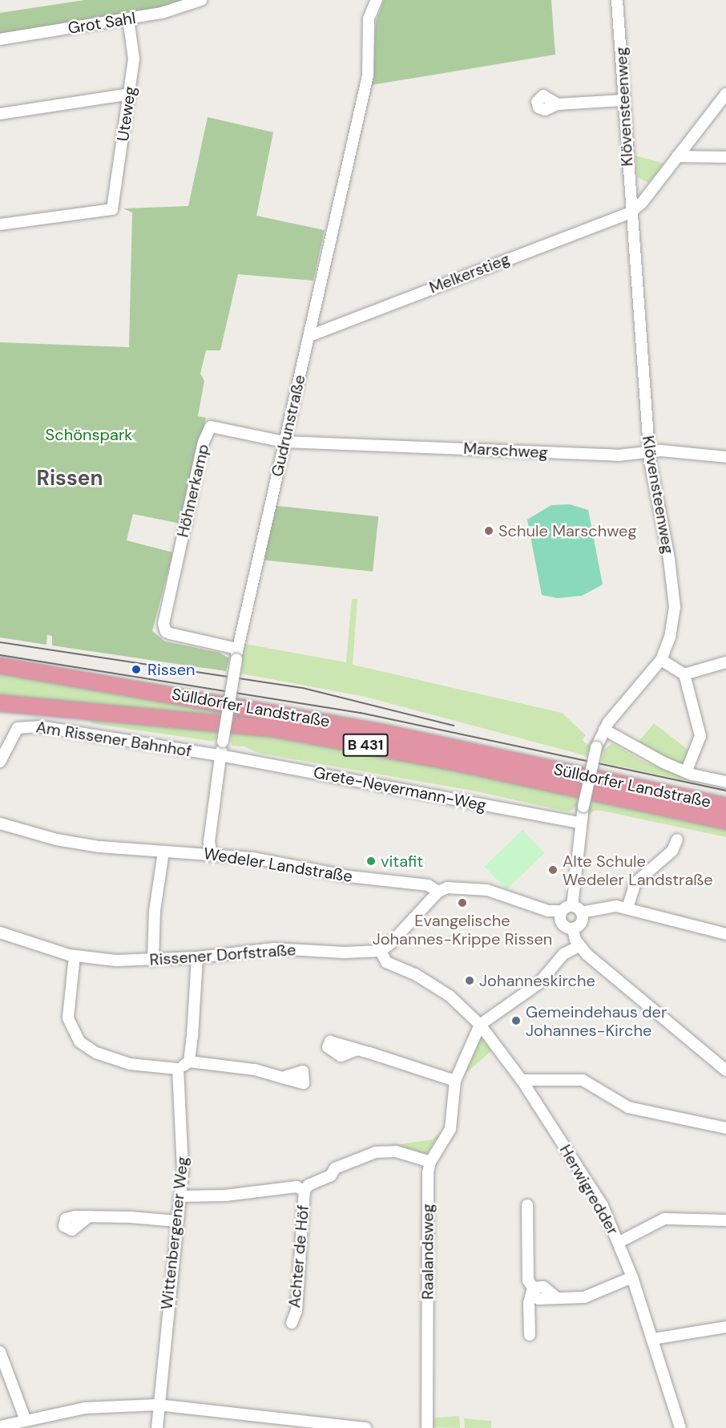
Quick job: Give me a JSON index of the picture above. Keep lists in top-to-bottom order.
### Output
{
  "streets": {
    "highway": ["Sülldorfer Landstraße", "B 431"],
    "street": [
      "Grot Sahl",
      "Klövensteenweg",
      "Uteweg",
      "Melkerstieg",
      "Gudrunstraße",
      "Marschweg",
      "Höhnerkamp",
      "Am Rissener Bahnhof",
      "Grete-Nevermann-Weg",
      "Wedeler Landstraße",
      "Rissener Dorfstraße",
      "Herwigredder",
      "Wittenbergener Weg",
      "Raalandsweg",
      "Achter de Höf"
    ]
  },
  "crossings": [
    ["Grot Sahl", "Uteweg"],
    ["Klövensteenweg", "Melkerstieg"],
    ["Klövensteenweg", "Marschweg"],
    ["Klövensteenweg", "Grete-Nevermann-Weg"],
    ["Klövensteenweg", "Wedeler Landstraße"],
    ["Melkerstieg", "Gudrunstraße"],
    ["Gudrunstraße", "Marschweg"],
    ["Gudrunstraße", "Höhnerkamp"],
    ["Gudrunstraße", "Am Rissener Bahnhof"],
    ["Gudrunstraße", "Grete-Nevermann-Weg"],
    ["Gudrunstraße", "Wedeler Landstraße"],
    ["Marschweg", "Höhnerkamp"],
    ["Am Rissener Bahnhof", "Grete-Nevermann-Weg"],
    ["Wittenbergener Weg", "Achter de Höf"],
    ["Raalandsweg", "Achter de Höf"]
  ],
  "districts": ["Rissen"],
  "parks": ["Schönspark"],
  "places": [
    "Schule Marschweg",
    "Rissen",
    "vitafit",
    "Alte Schule Wedeler Landstraße",
    "Evangelische Johannes-Krippe Rissen",
    "Johanneskirche",
    "Gemeindehaus der Johannes-Kirche"
  ]
}
